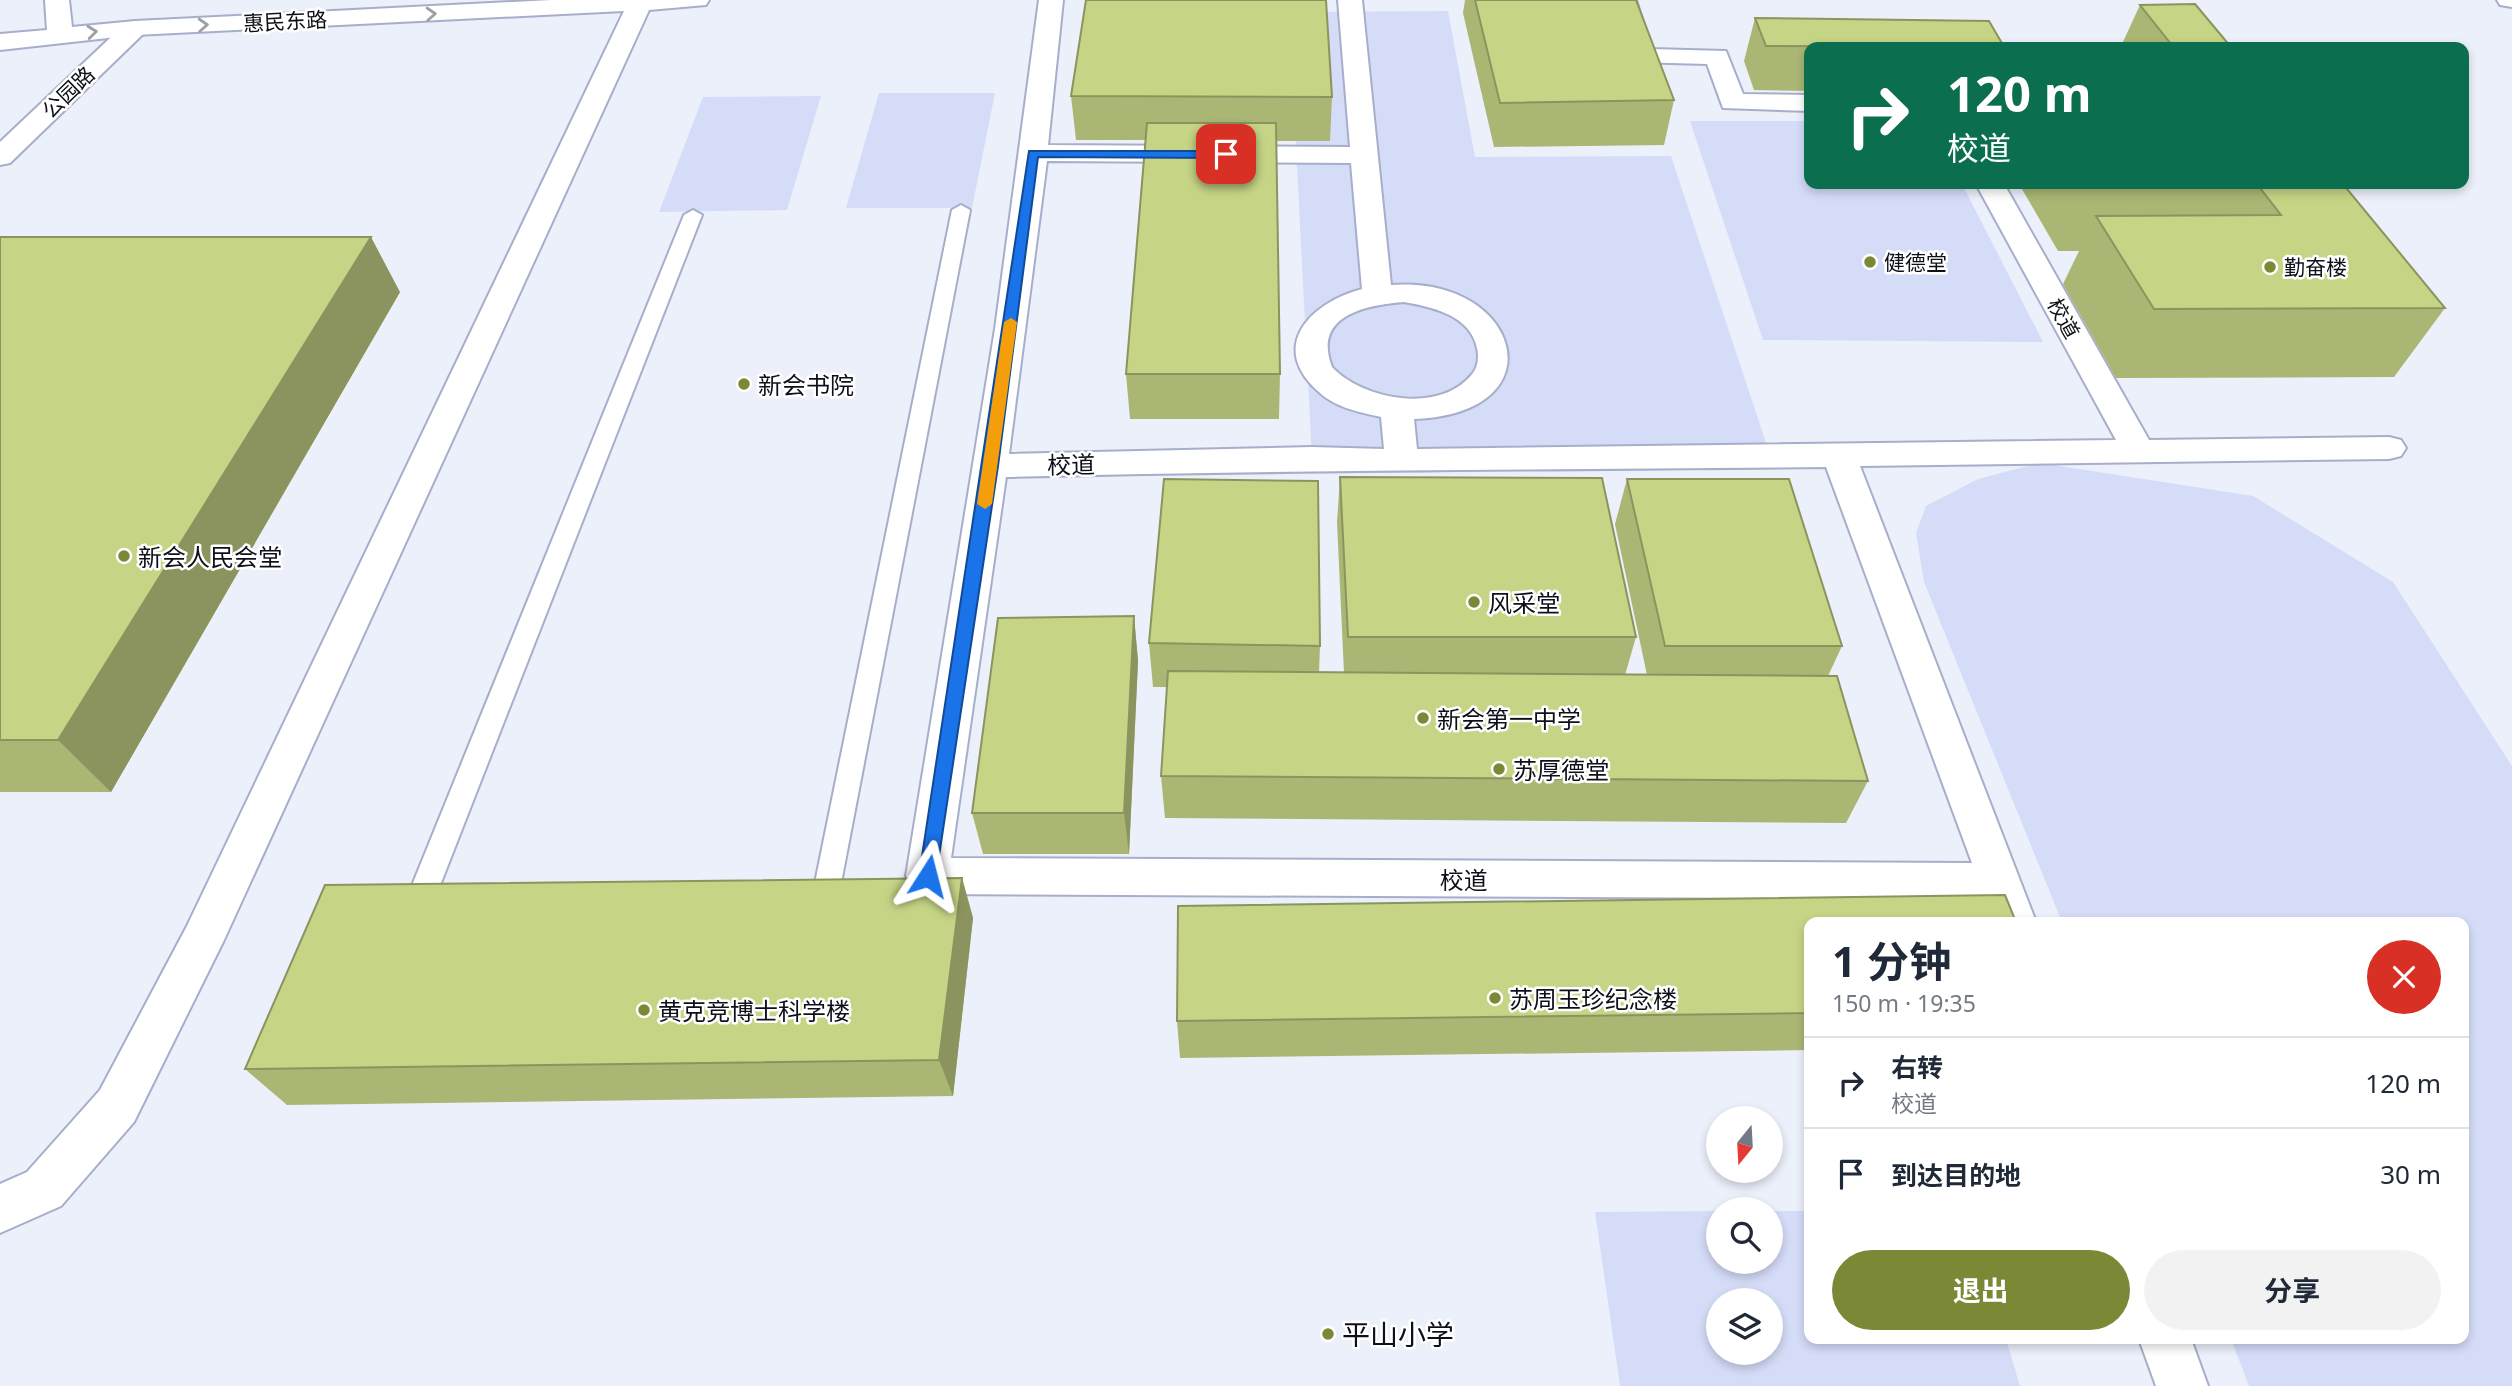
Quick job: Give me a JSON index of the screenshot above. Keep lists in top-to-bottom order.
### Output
{
  "streets": {
    "street": ["惠民东路", "公园路", "校道"]
  },
  "crossings": [
    ["惠民东路", "公园路"]
  ],
  "one_way": ["惠民东路"],
  "places": [
    "健德堂",
    "勤奋楼",
    "新会书院",
    "新会人民会堂",
    "风采堂",
    "新会第一中学",
    "苏厚德堂",
    "苏周玉珍纪念楼",
    "黄克竞博士科学楼",
    "平山小学"
  ],
  "north": "bottom",
  "page": {
    "turn": ["120 m", "校道"],
    "heading": ["1 分钟", "150 m · 19:35"],
    "list": [
      {
        "name": "右转",
        "note": "校道",
        "value": "120 m"
      },
      {
        "name": "到达目的地",
        "value": "30 m"
      }
    ],
    "buttons": ["退出", "分享"]
  }
}
